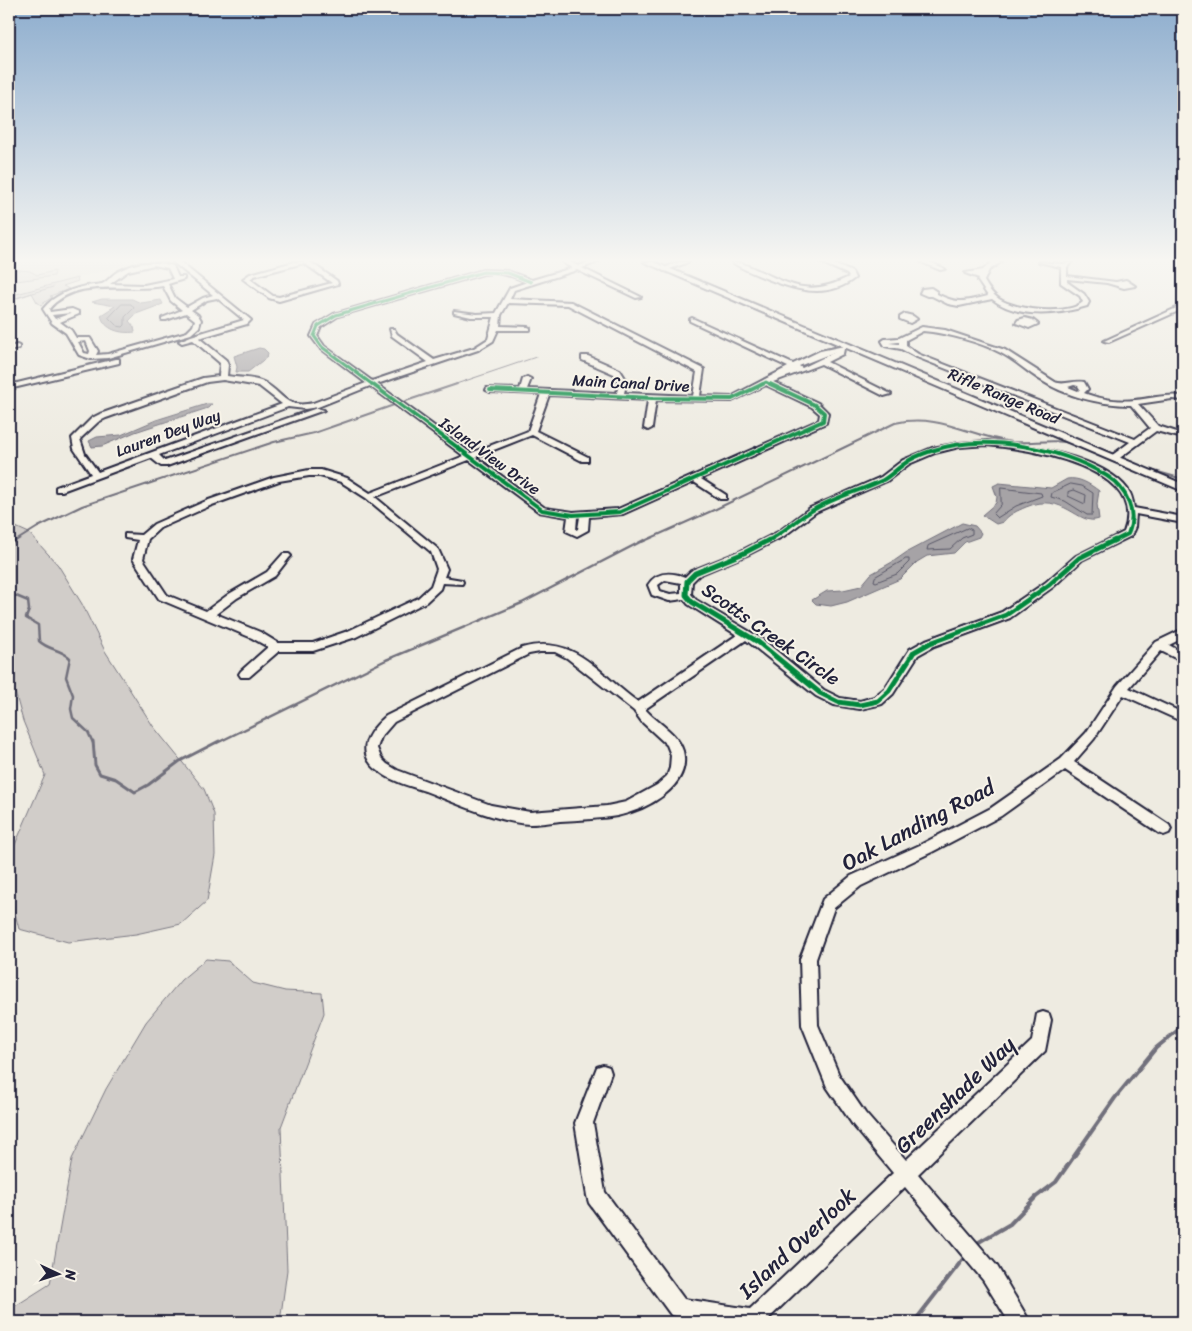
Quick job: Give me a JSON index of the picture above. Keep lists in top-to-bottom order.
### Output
{
  "streets": {
    "main road": ["Rifle Range Road"],
    "street": [
      "Main Canal Drive",
      "Lauren Dey Way",
      "Island View Drive",
      "Scotts Creek Circle",
      "Oak Landing Road",
      "Greenshade Way",
      "Island Overlook"
    ]
  },
  "crossings": [
    ["Main Canal Drive", "Rifle Range Road"],
    ["Main Canal Drive", "Island View Drive"],
    ["Oak Landing Road", "Greenshade Way"],
    ["Oak Landing Road", "Island Overlook"],
    ["Greenshade Way", "Island Overlook"]
  ],
  "north": "right"
}
